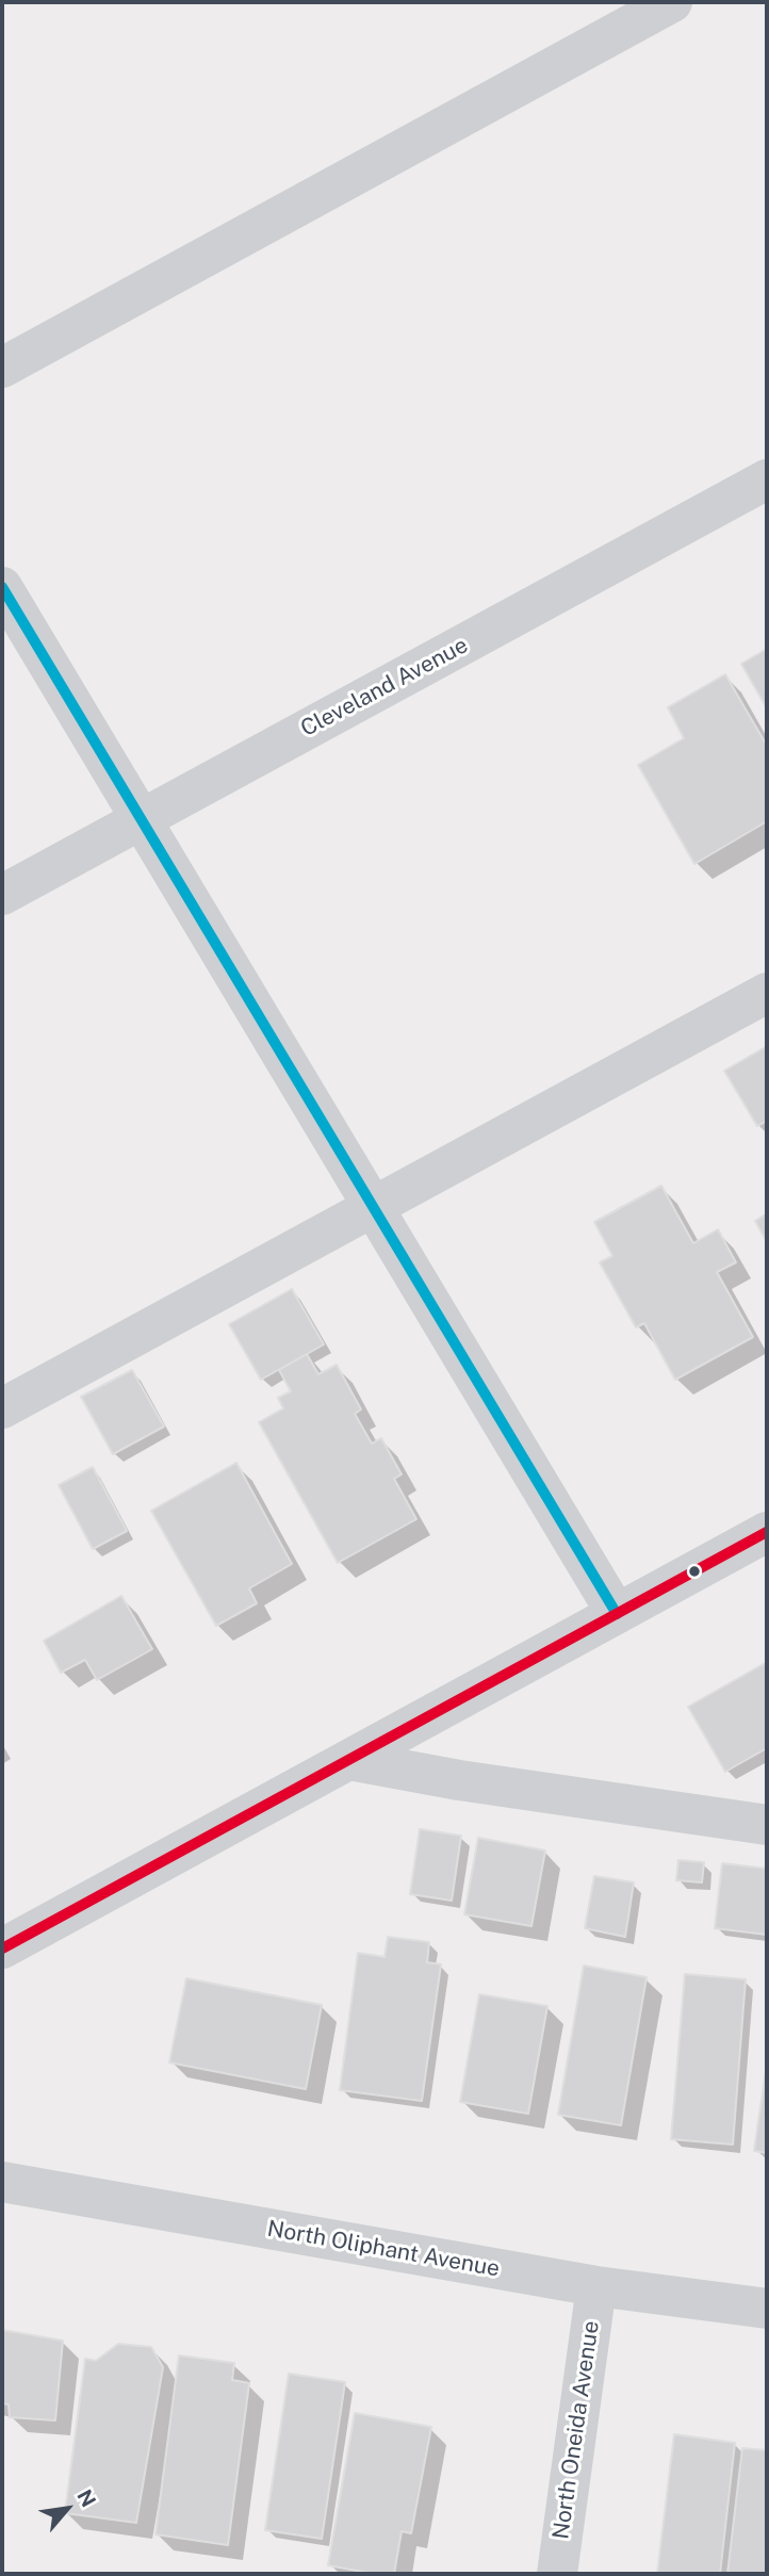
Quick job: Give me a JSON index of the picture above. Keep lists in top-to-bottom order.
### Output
{
  "streets": {
    "street": ["Cleveland Avenue", "North Oliphant Avenue", "North Oneida Avenue"]
  },
  "crossings": [
    ["North Oliphant Avenue", "North Oneida Avenue"]
  ],
  "north": "top right"
}
